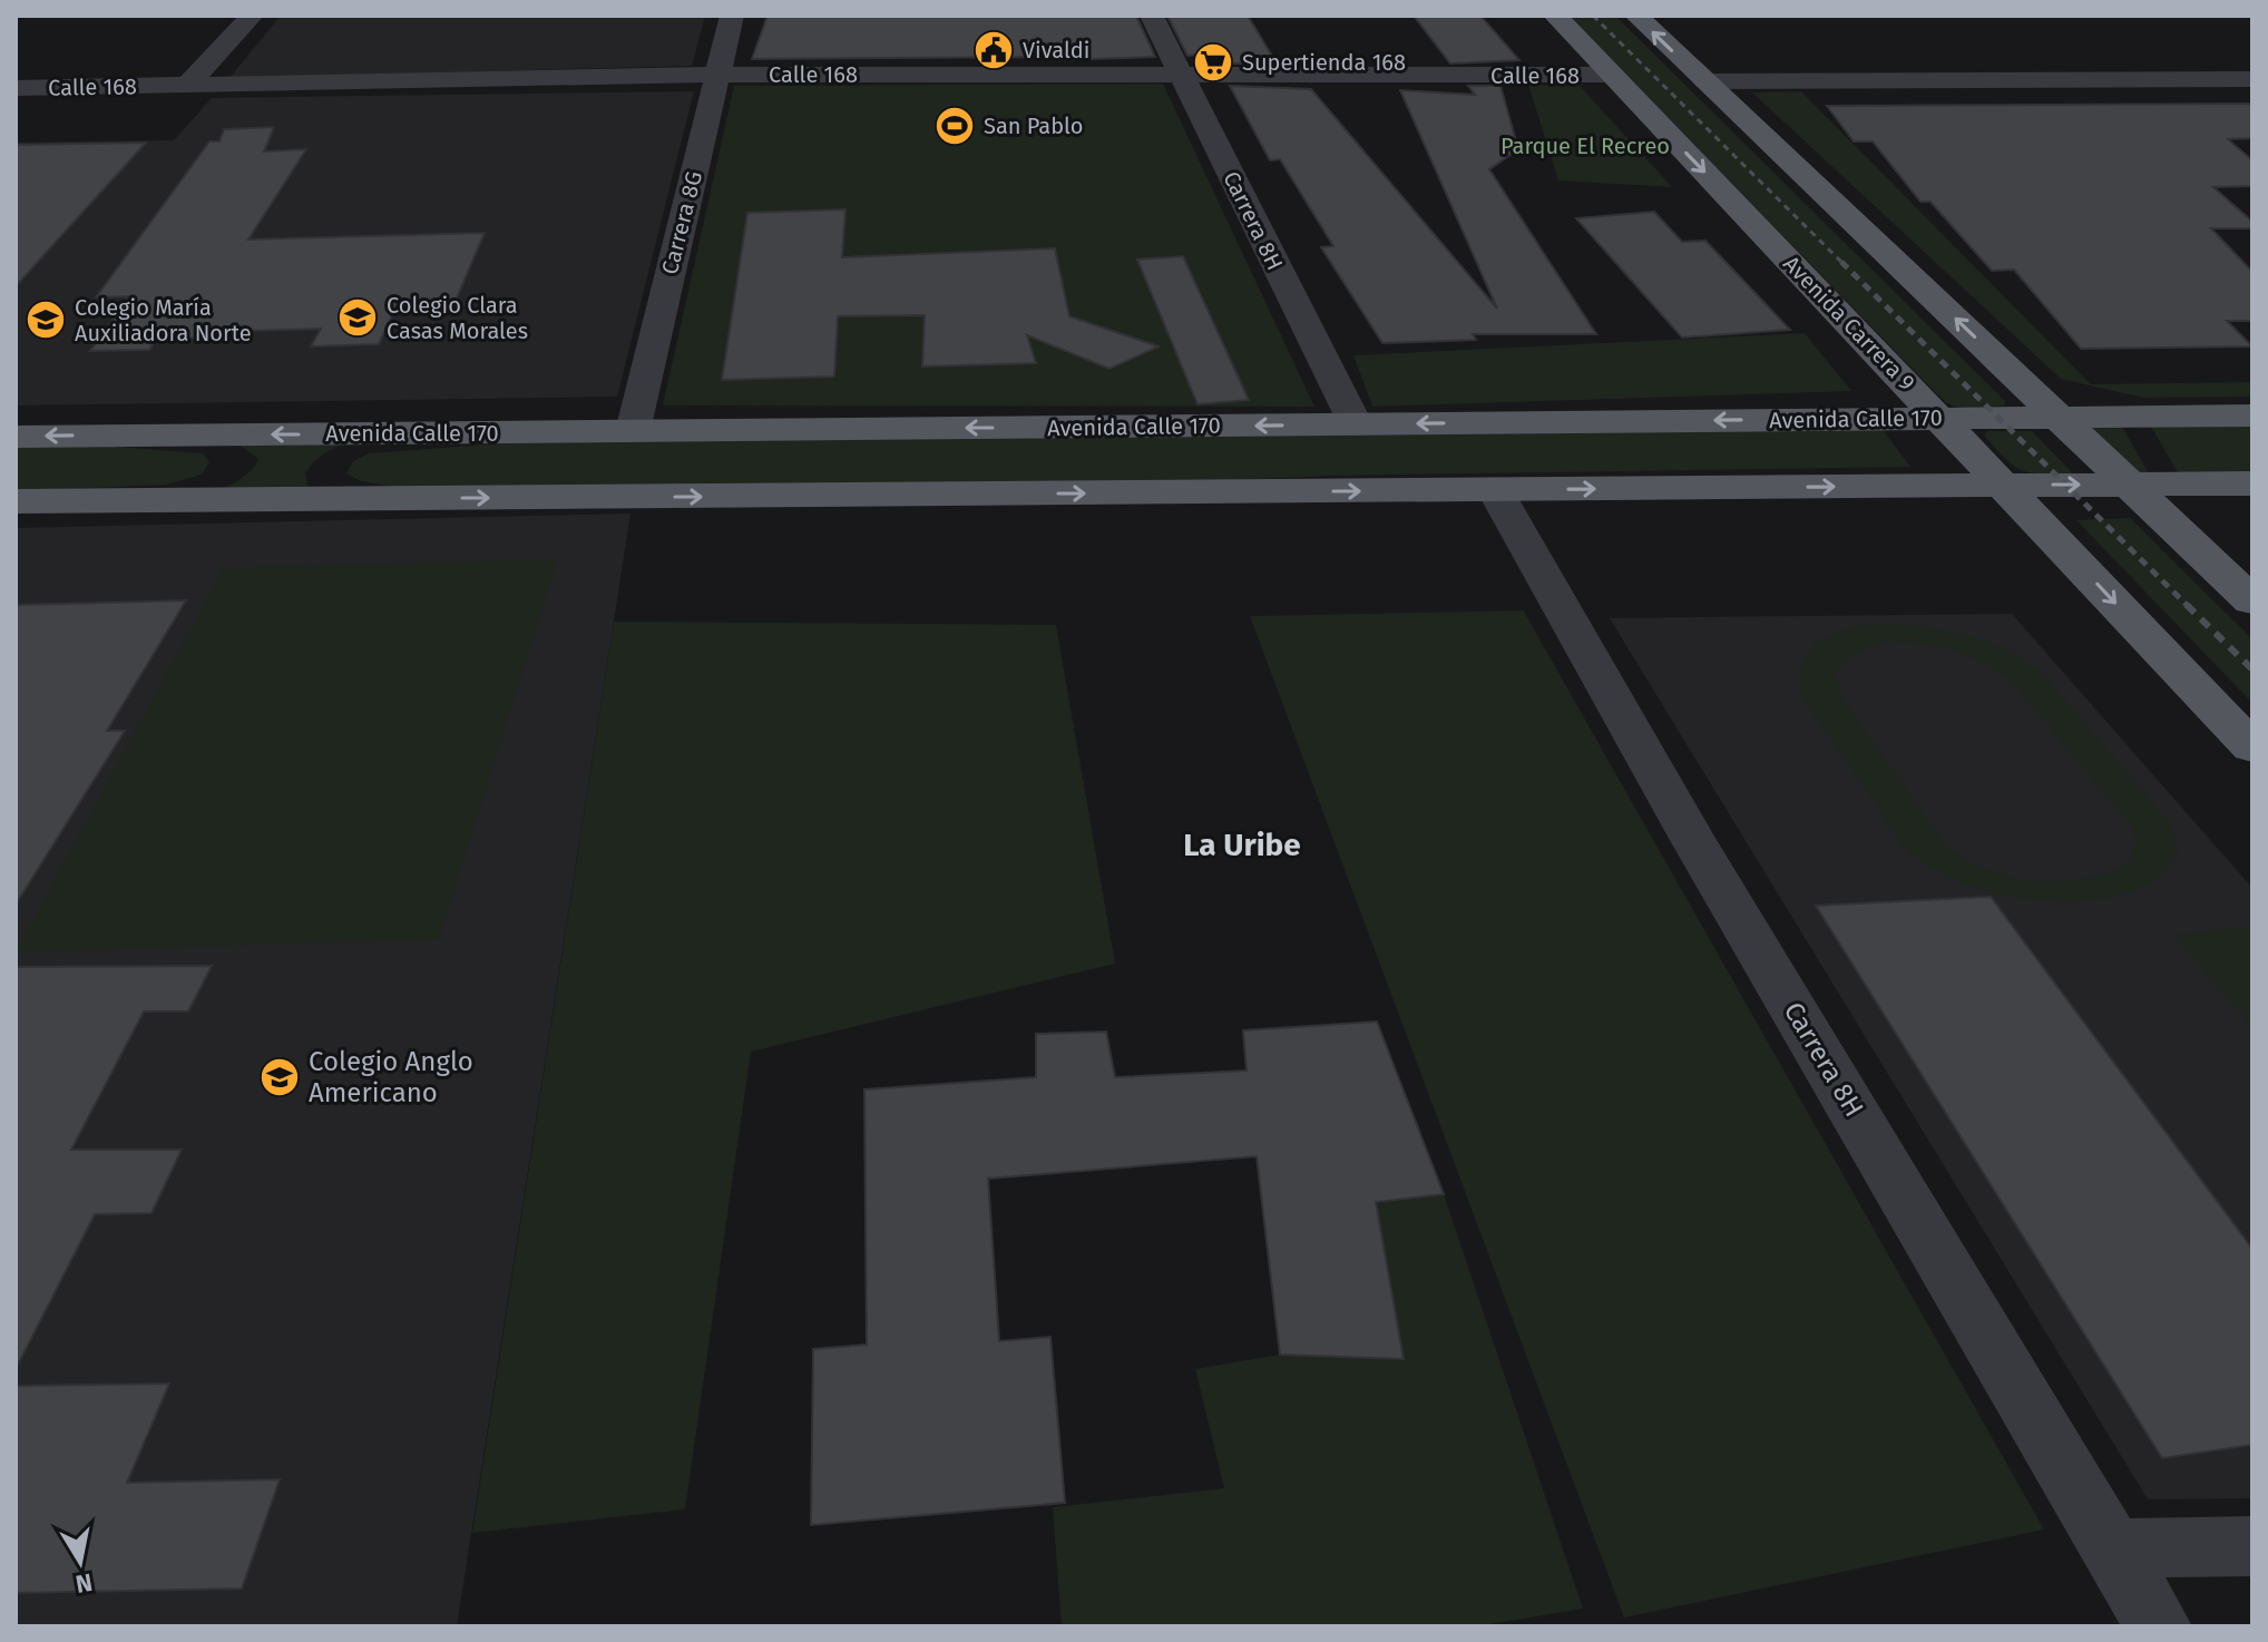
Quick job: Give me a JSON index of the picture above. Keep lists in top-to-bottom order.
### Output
{
  "streets": {
    "main road": ["Avenida Carrera 9", "Avenida Calle 170"],
    "street": ["Calle 168", "Carrera 8H", "Carrera 8G"]
  },
  "crossings": [
    ["Calle 168", "Carrera 8H"],
    ["Calle 168", "Carrera 8G"],
    ["Calle 168", "Avenida Carrera 9"],
    ["Carrera 8H", "Avenida Calle 170"],
    ["Carrera 8G", "Avenida Calle 170"],
    ["Avenida Carrera 9", "Avenida Calle 170"]
  ],
  "districts": ["La Uribe"],
  "parks": ["Parque El Recreo"],
  "places": {
    "public building": ["Vivaldi"],
    "supermarket": ["Supertienda 168"],
    "sports": ["San Pablo"],
    "school or university": ["Colegio Clara Casas Morales", "Colegio María Auxiliadora Norte", "Colegio Anglo Americano"]
  },
  "north": "bottom"
}
